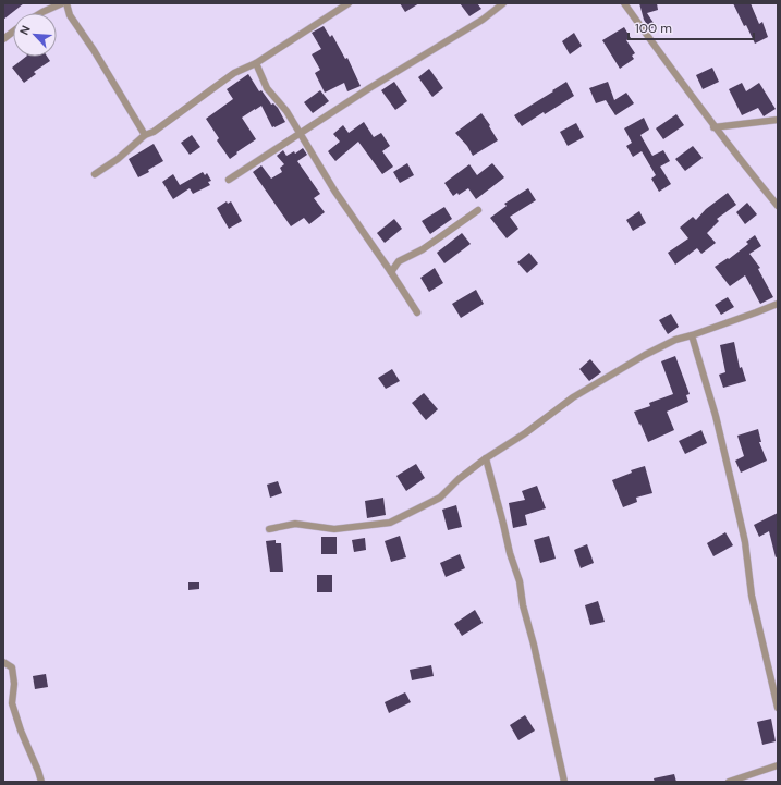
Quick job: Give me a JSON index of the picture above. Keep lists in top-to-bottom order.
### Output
{
  "scale_bar": "100 m",
  "north": "top left"
}
